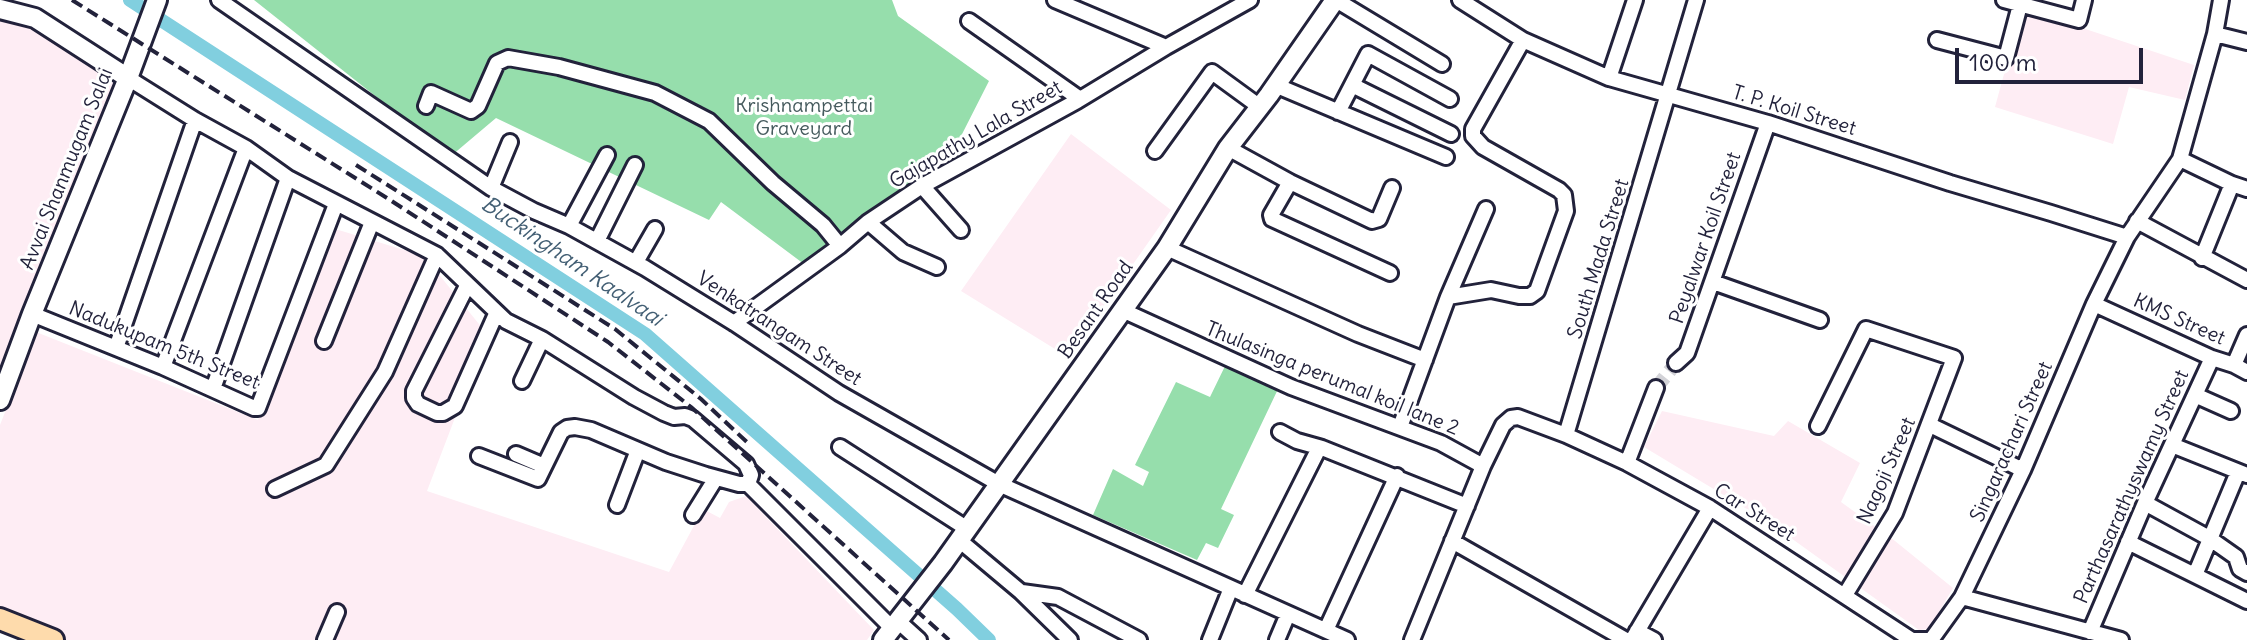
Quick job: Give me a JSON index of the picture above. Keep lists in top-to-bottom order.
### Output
{
  "streets": {
    "main road": ["Avvai Shanmugam Salai", "Besant Road"],
    "street": [
      "T. P. Koil Street",
      "Gajapathy Lala Street",
      "Peyalwar Koil Street",
      "South Mada Street",
      "KMS Street",
      "Venkatrangam Street",
      "Nadukupam 5th Street",
      "Thulasinga perumal koil lane 2",
      "Singarachari Street",
      "Nagoji Street",
      "Parthasarathyswamy Street",
      "Car Street"
    ]
  },
  "crossings": [
    ["T. P. Koil Street", "Peyalwar Koil Street"],
    ["T. P. Koil Street", "South Mada Street"],
    ["T. P. Koil Street", "Singarachari Street"],
    ["Gajapathy Lala Street", "Venkatrangam Street"],
    ["Avvai Shanmugam Salai", "Nadukupam 5th Street"],
    ["South Mada Street", "Car Street"],
    ["Besant Road", "Venkatrangam Street"],
    ["Besant Road", "Thulasinga perumal koil lane 2"],
    ["KMS Street", "Singarachari Street"],
    ["KMS Street", "Parthasarathyswamy Street"],
    ["Thulasinga perumal koil lane 2", "Car Street"],
    ["Singarachari Street", "Car Street"],
    ["Nagoji Street", "Car Street"]
  ],
  "water": ["Buckingham Kaalvaai"],
  "parks": ["Krishnampettai Graveyard"],
  "scale_bar": "100 m"
}
